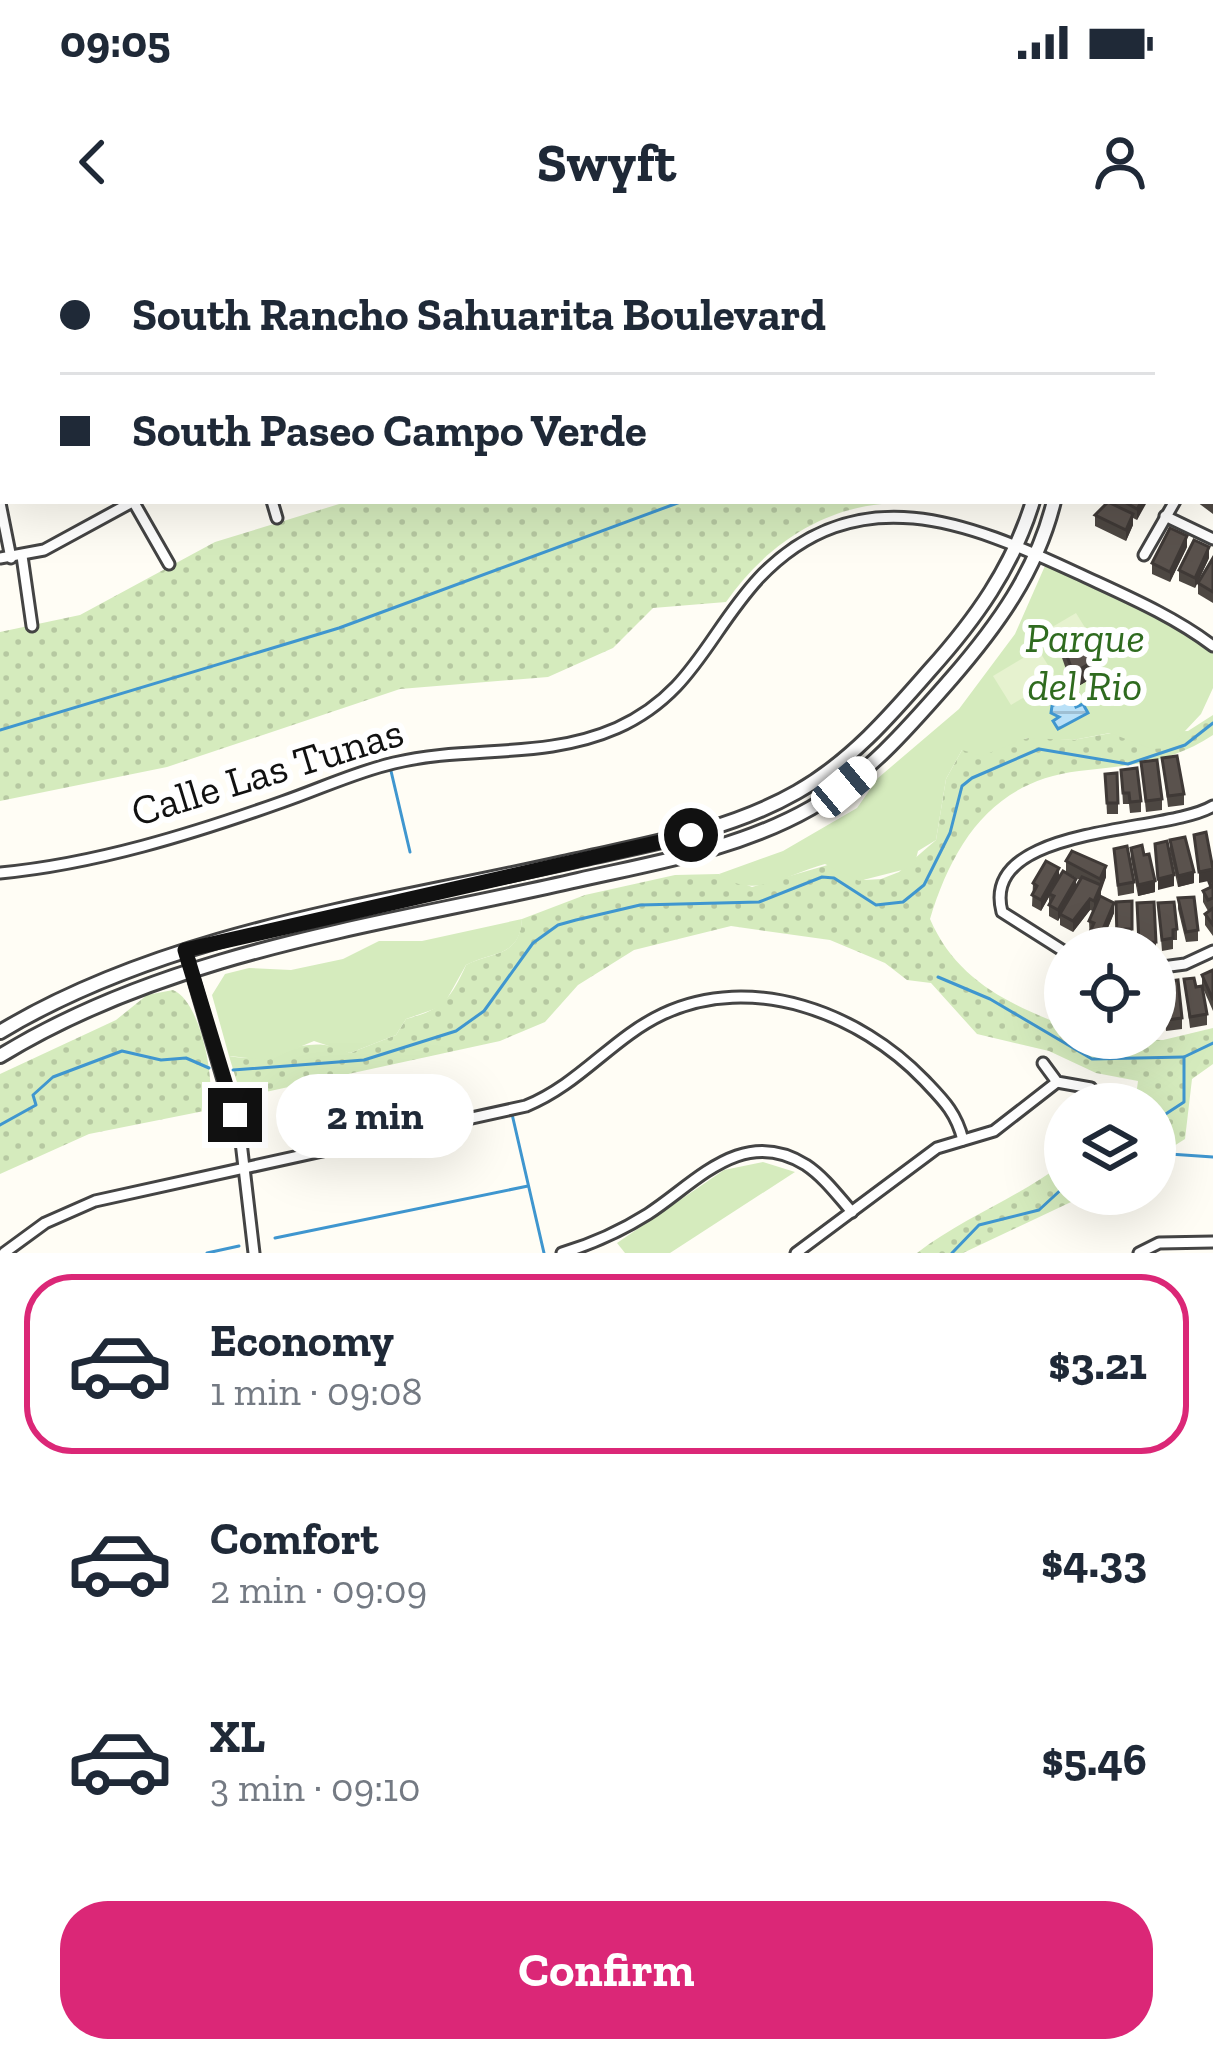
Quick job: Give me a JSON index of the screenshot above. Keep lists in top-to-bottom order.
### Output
{
  "streets": {
    "street": ["Calle Las Tunas"]
  },
  "parks": ["Parque del Rio"],
  "page": {
    "status": "09:05",
    "header": "Swyft",
    "banner": ["South Rancho Sahuarita Boulevard", "South Paseo Campo Verde"],
    "bubble": "2 min",
    "list": [
      {
        "name": "Economy",
        "note": "1 min · 09:08",
        "value": "$3.21"
      },
      {
        "name": "Comfort",
        "note": "2 min · 09:09",
        "value": "$4.33"
      },
      {
        "name": "XL",
        "note": "3 min · 09:10",
        "value": "$5.46"
      }
    ],
    "buttons": "Confirm"
  }
}
